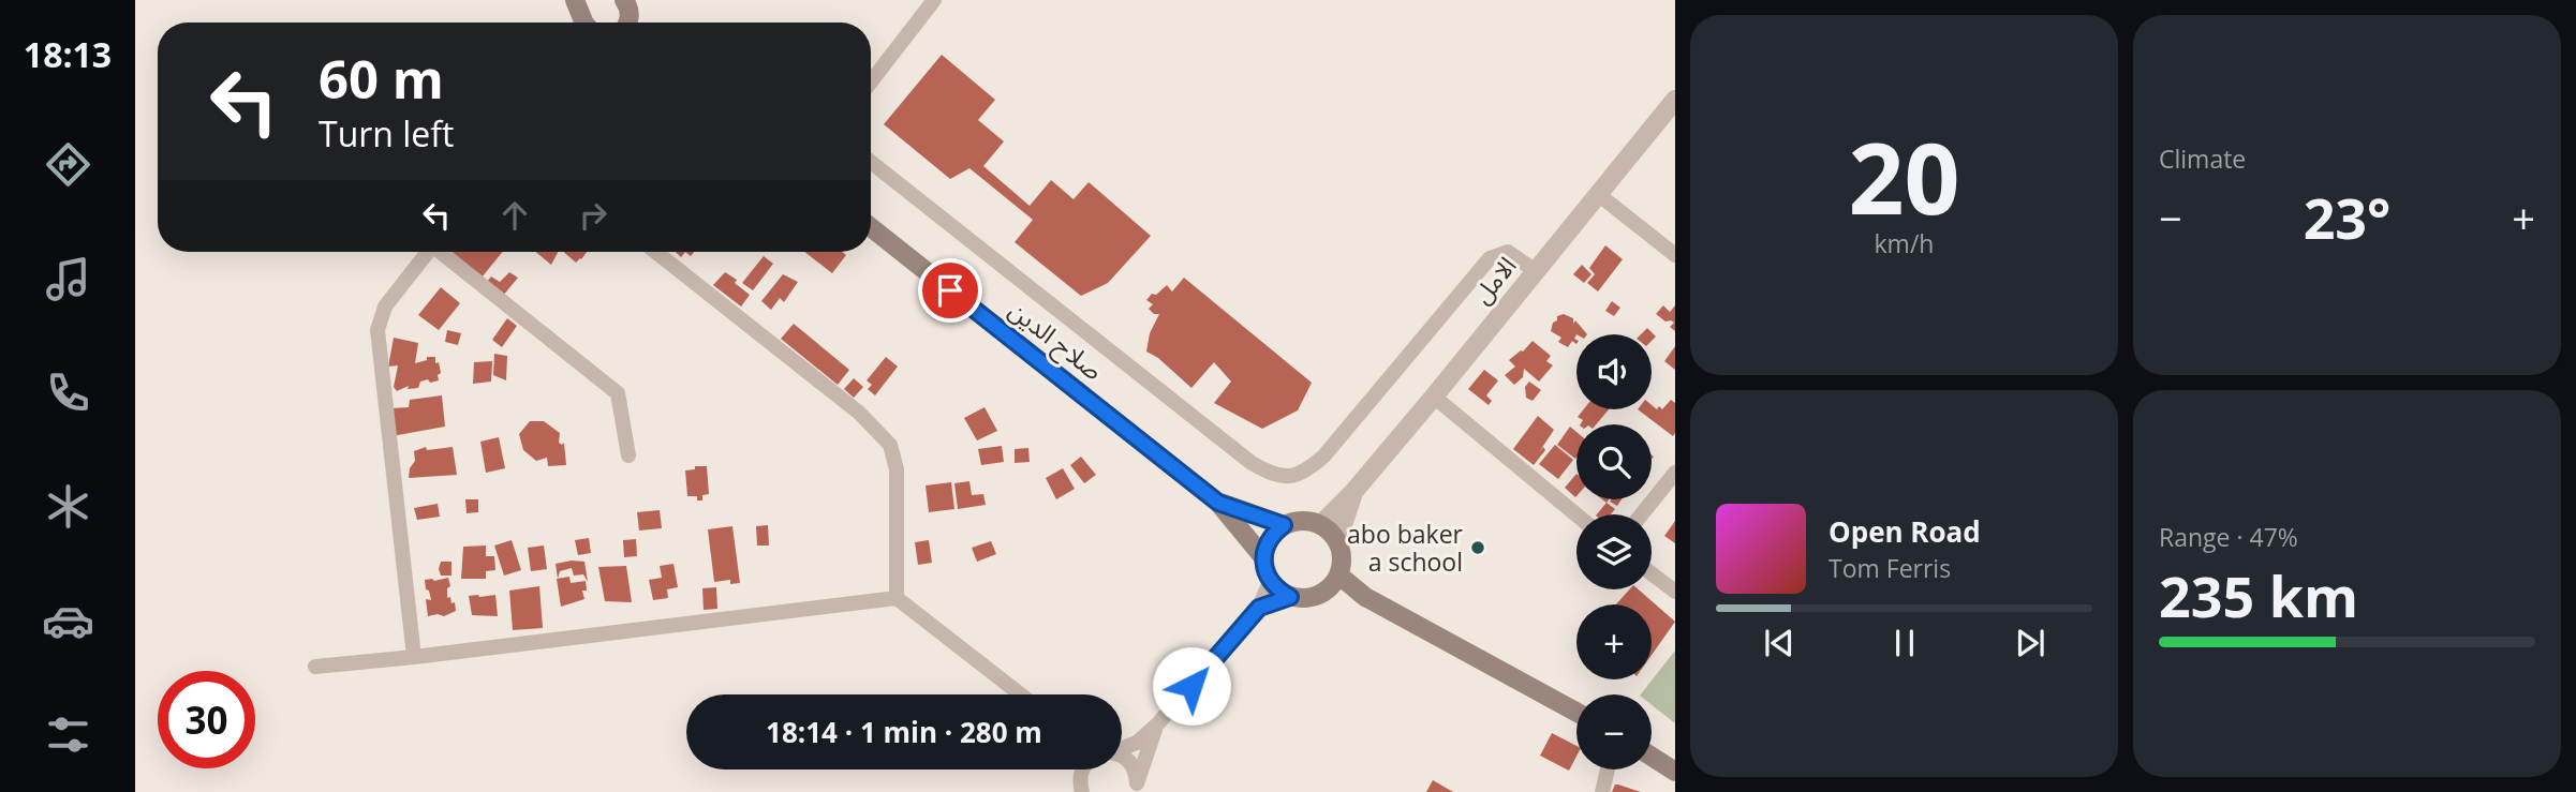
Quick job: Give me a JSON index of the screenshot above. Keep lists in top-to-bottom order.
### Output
{
  "streets": {
    "main road": ["صلاح الدين"],
    "street": ["الامل"]
  },
  "crossings": [
    ["الامل", "صلاح الدين"]
  ],
  "places": ["abo baker a school"],
  "page": {
    "tabs": "18:13",
    "tile": [
      ["20", "km/h"],
      "Climate",
      ["Range · 47%", "235 km"]
    ],
    "turn": ["60 m", "Turn left"],
    "heat": ["−", "23°", "+"],
    "map_buttons": ["+", "−"],
    "song": ["Open Road", "Tom Ferris"],
    "limit": "30",
    "trip": "18:14 · 1 min · 280 m"
  }
}
